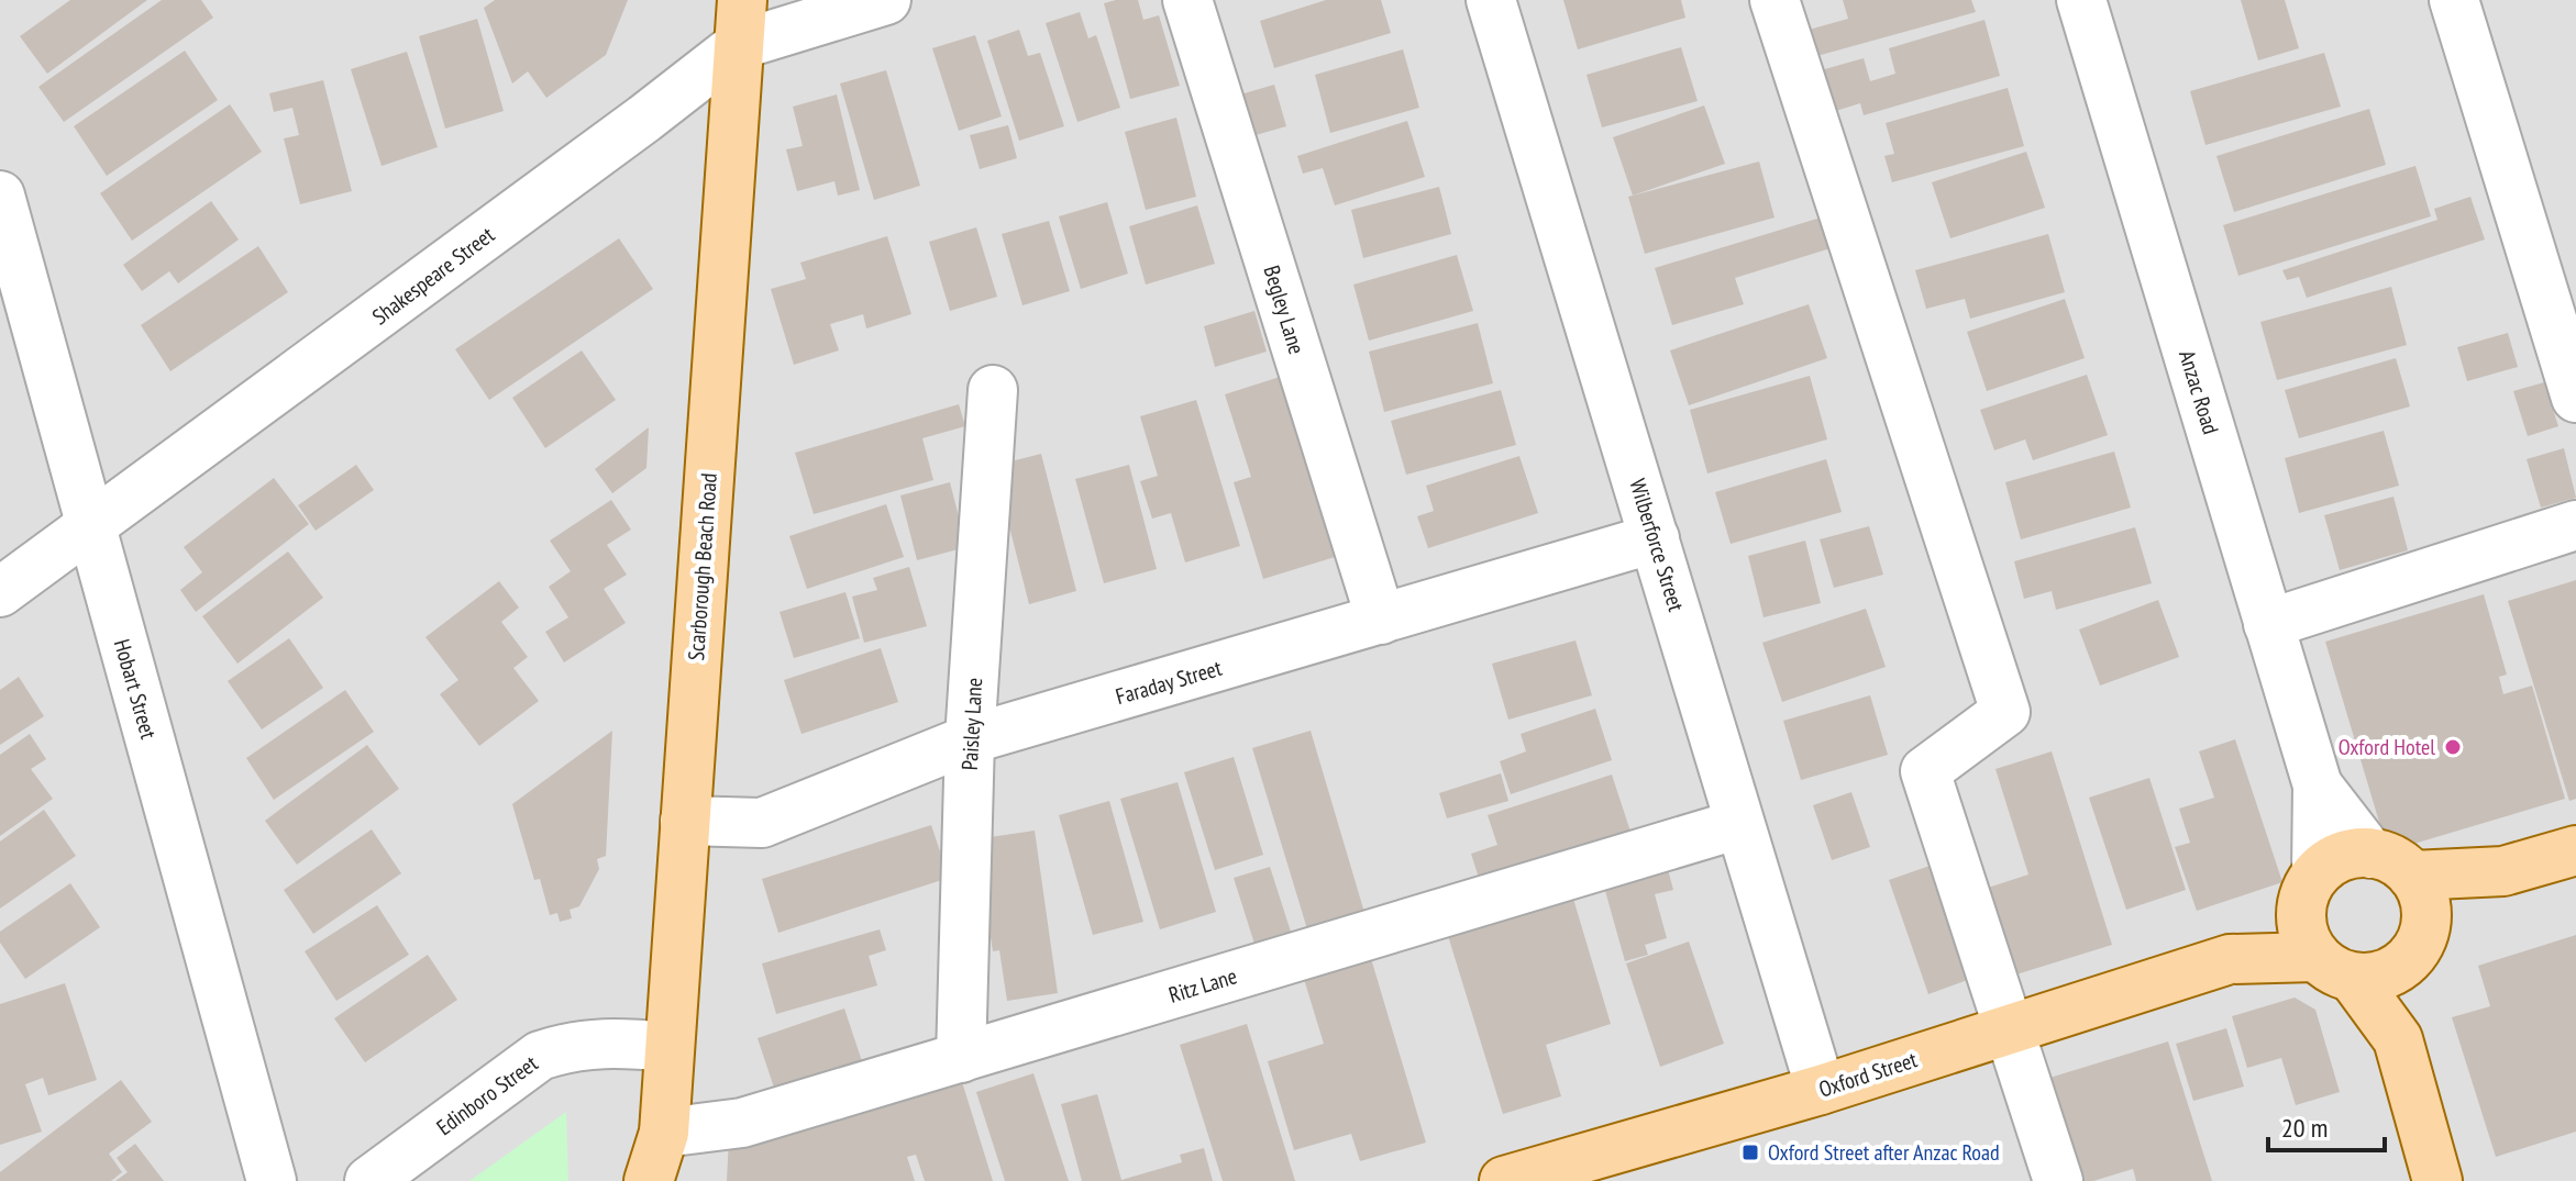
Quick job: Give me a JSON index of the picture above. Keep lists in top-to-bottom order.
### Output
{
  "streets": {
    "main road": ["Scarborough Beach Road", "Oxford Street"],
    "street": [
      "Shakespeare Street",
      "Begley Lane",
      "Anzac Road",
      "Wilberforce Street",
      "Faraday Street",
      "Hobart Street",
      "Paisley Lane",
      "Ritz Lane",
      "Edinboro Street"
    ]
  },
  "crossings": [
    ["Shakespeare Street", "Scarborough Beach Road"],
    ["Shakespeare Street", "Hobart Street"],
    ["Begley Lane", "Faraday Street"],
    ["Anzac Road", "Oxford Street"],
    ["Wilberforce Street", "Faraday Street"],
    ["Wilberforce Street", "Ritz Lane"],
    ["Wilberforce Street", "Oxford Street"],
    ["Scarborough Beach Road", "Faraday Street"],
    ["Scarborough Beach Road", "Ritz Lane"],
    ["Scarborough Beach Road", "Edinboro Street"],
    ["Faraday Street", "Paisley Lane"],
    ["Paisley Lane", "Ritz Lane"]
  ],
  "places": {
    "other": ["Oxford Hotel"],
    "transit": ["Oxford Street after Anzac Road"]
  },
  "scale_bar": "20 m"
}
